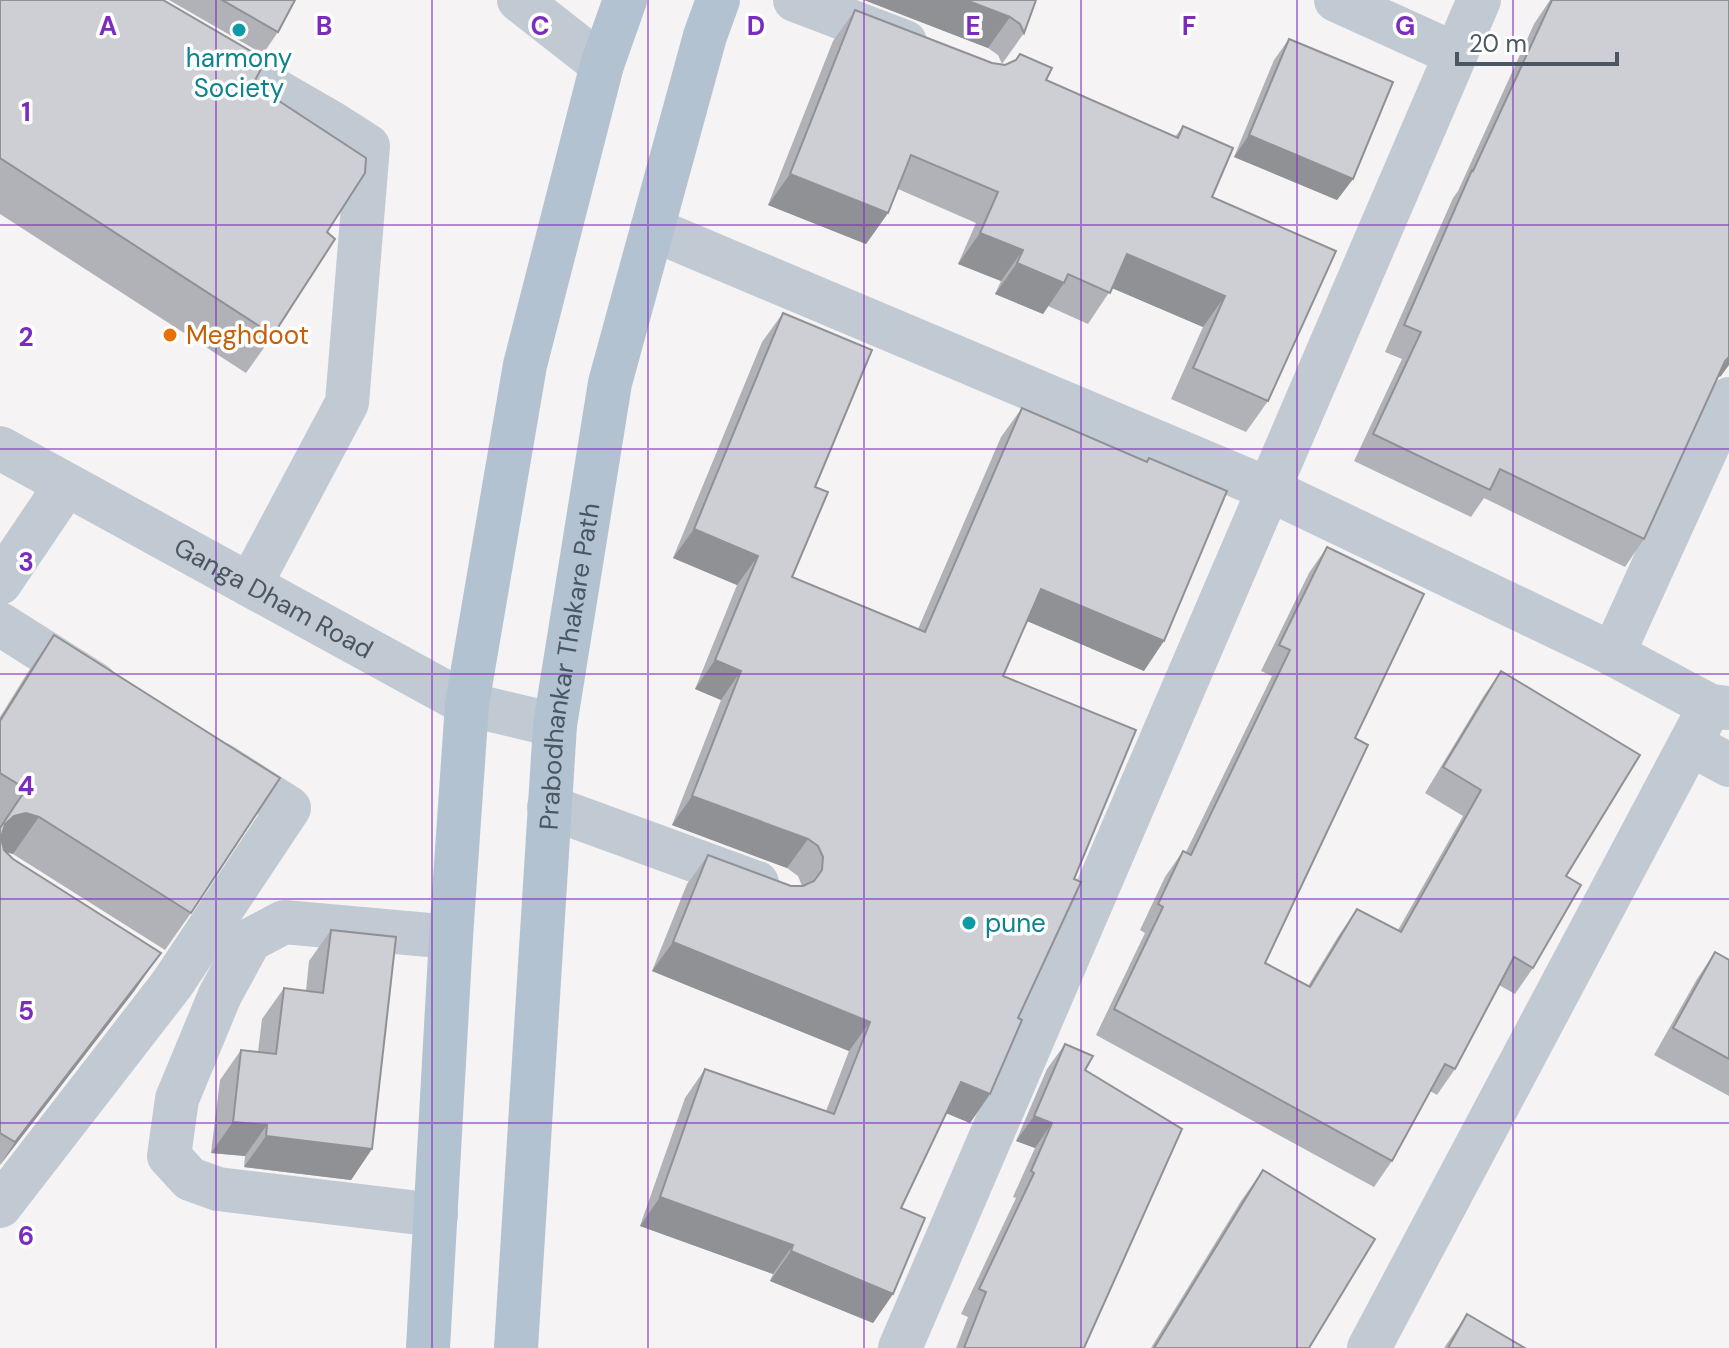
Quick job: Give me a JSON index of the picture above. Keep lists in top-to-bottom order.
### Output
{
  "streets": {
    "main road": ["Prabodhankar Thakare Path"],
    "street": ["Ganga Dham Road"]
  },
  "crossings": [
    ["Ganga Dham Road", "Prabodhankar Thakare Path"]
  ],
  "places": ["harmony Society", "Meghdoot", "pune"],
  "scale_bar": "20 m",
  "grid": {
    "columns": [
      "A",
      "B",
      "C",
      "D",
      "E",
      "F",
      "G"
    ],
    "rows": [
      "1",
      "2",
      "3",
      "4",
      "5",
      "6"
    ]
  }
}
